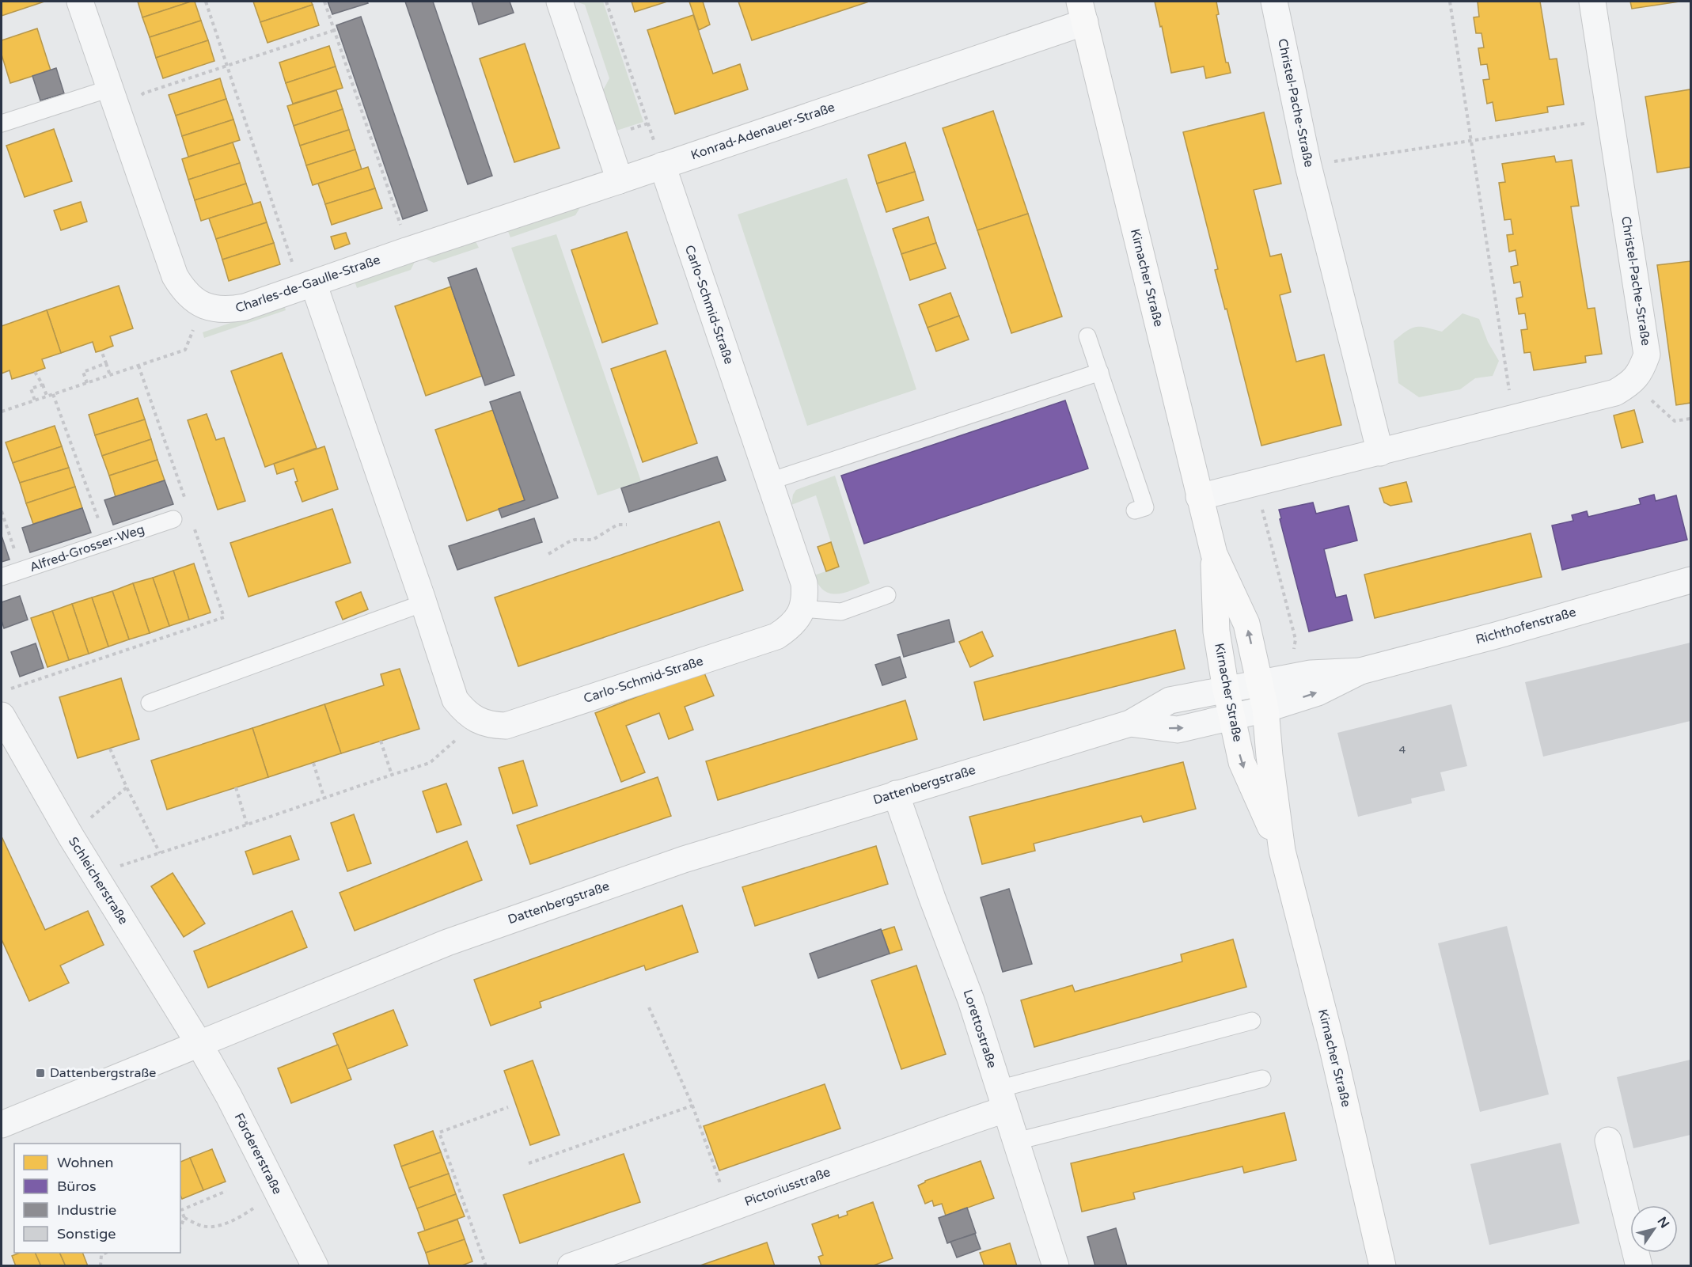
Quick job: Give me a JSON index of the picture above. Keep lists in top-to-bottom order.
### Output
{
  "streets": {
    "main road": ["Kirnacher Straße"],
    "street": [
      "Christel-Pache-Straße",
      "Konrad-Adenauer-Straße",
      "Charles-de-Gaulle-Straße",
      "Carlo-Schmid-Straße",
      "Richthofenstraße",
      "Dattenbergstraße",
      "Schleicherstraße",
      "Lorettostraße",
      "Fördererstraße",
      "Pictoriusstraße"
    ],
    "lane": ["Alfred-Grosser-Weg"]
  },
  "crossings": [
    ["Konrad-Adenauer-Straße", "Kirnacher Straße"],
    ["Konrad-Adenauer-Straße", "Charles-de-Gaulle-Straße"],
    ["Konrad-Adenauer-Straße", "Carlo-Schmid-Straße"],
    ["Kirnacher Straße", "Richthofenstraße"],
    ["Kirnacher Straße", "Dattenbergstraße"],
    ["Charles-de-Gaulle-Straße", "Carlo-Schmid-Straße"],
    ["Richthofenstraße", "Dattenbergstraße"],
    ["Dattenbergstraße", "Schleicherstraße"],
    ["Dattenbergstraße", "Lorettostraße"],
    ["Dattenbergstraße", "Fördererstraße"],
    ["Schleicherstraße", "Fördererstraße"],
    ["Lorettostraße", "Pictoriusstraße"]
  ],
  "places": {
    "transit": ["Dattenbergstraße"]
  },
  "house_numbers": ["4"],
  "legend": [
    "Wohnen",
    "Büros",
    "Industrie",
    "Sonstige"
  ],
  "north": "top right"
}
